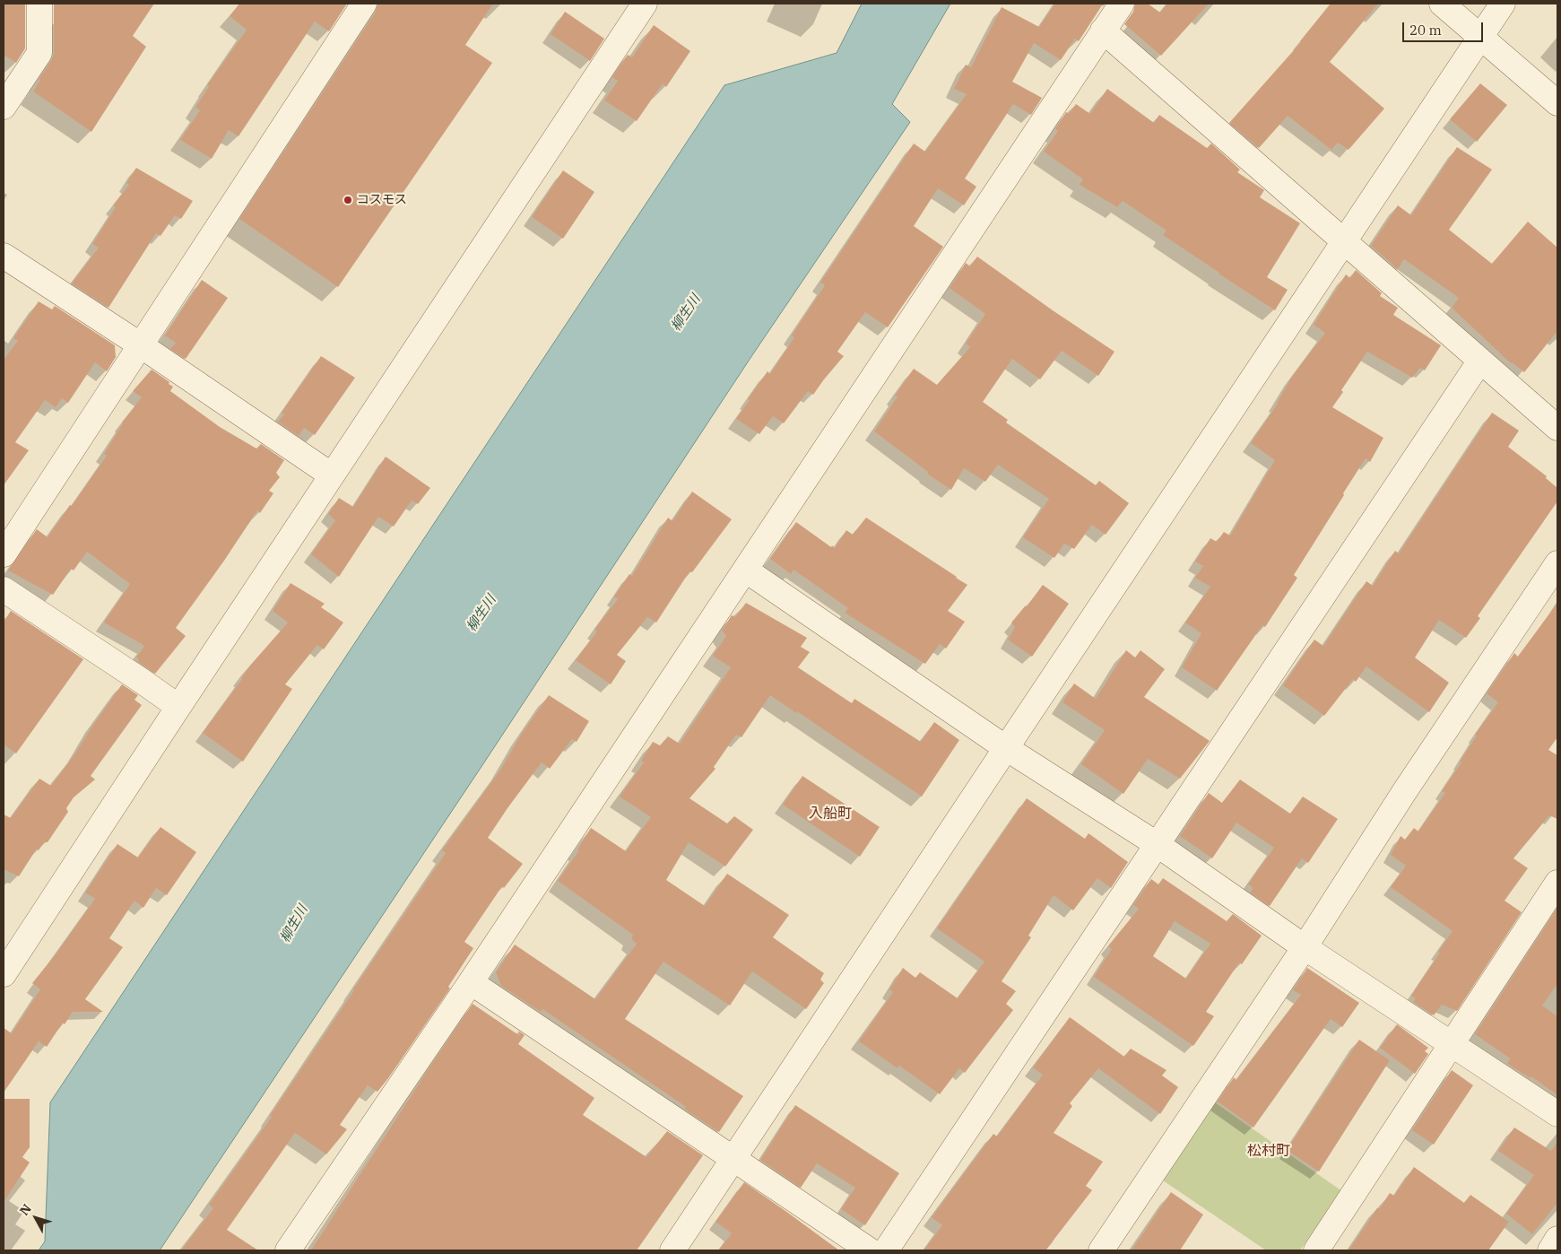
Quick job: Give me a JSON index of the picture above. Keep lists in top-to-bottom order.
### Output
{
  "districts": ["入船町", "松村町"],
  "water": ["柳生川"],
  "places": ["コスモス"],
  "scale_bar": "20 m",
  "north": "top left"
}
